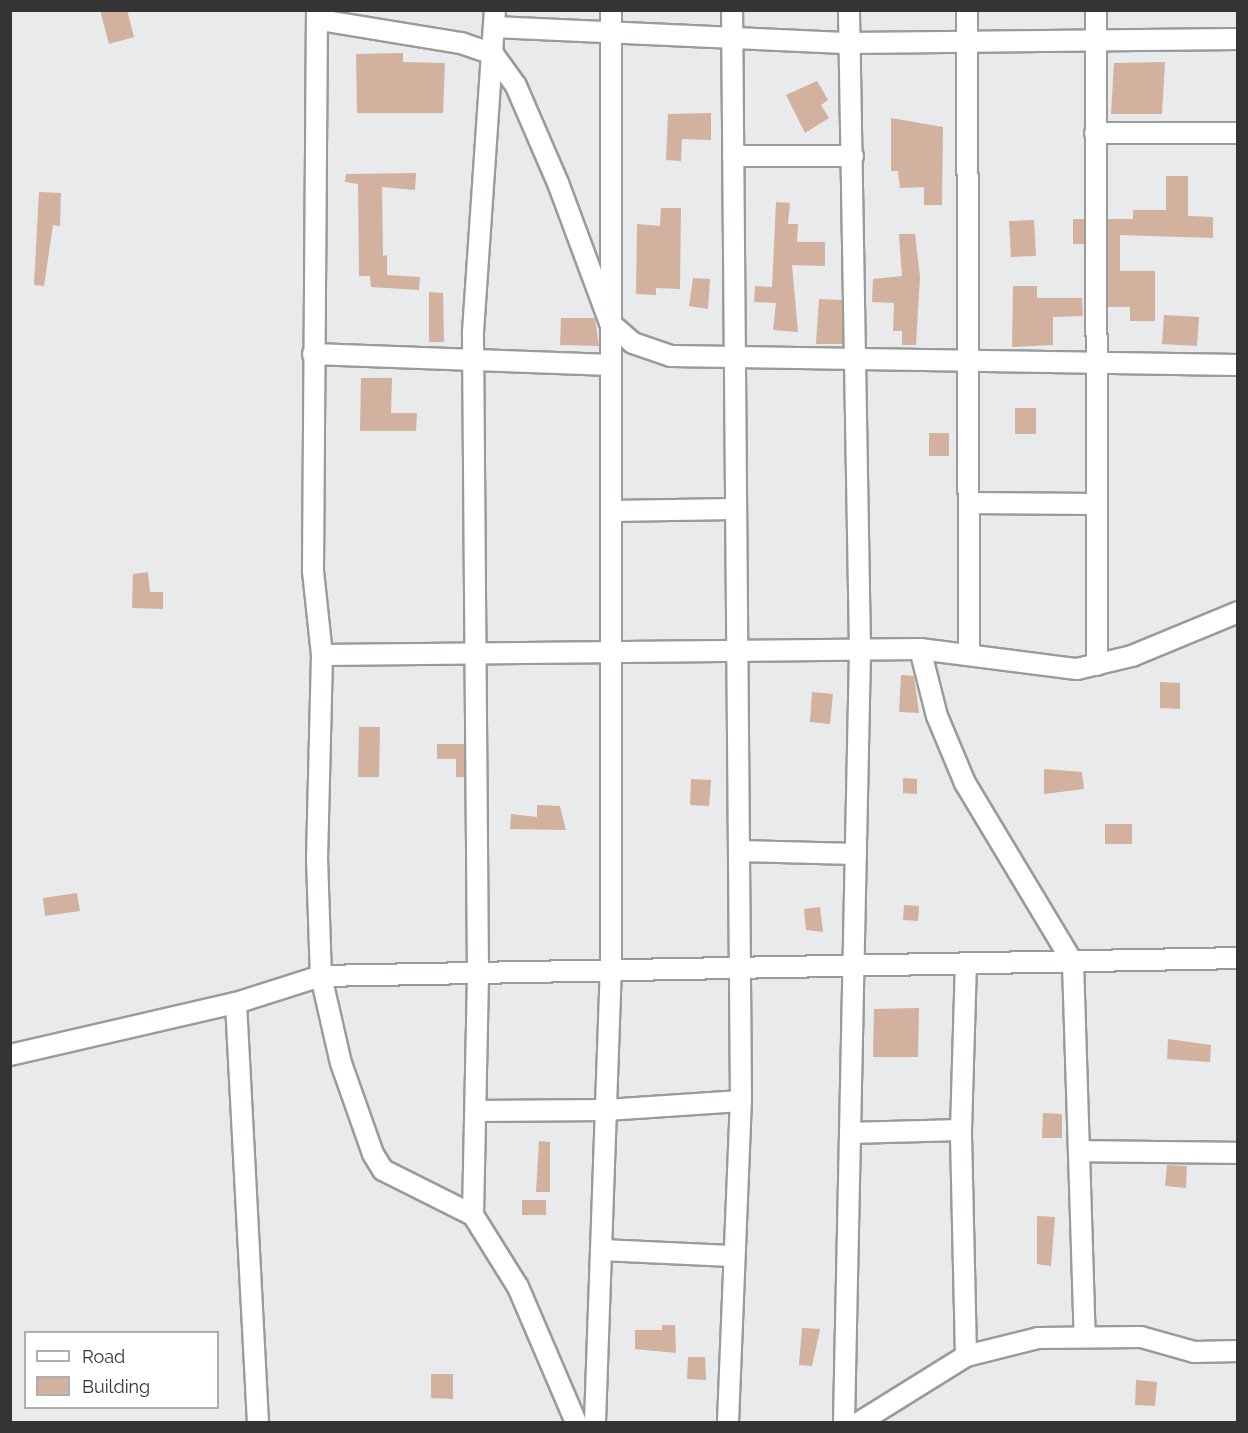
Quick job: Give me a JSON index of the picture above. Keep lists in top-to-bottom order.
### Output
{
  "legend": ["Road", "Building"]
}
